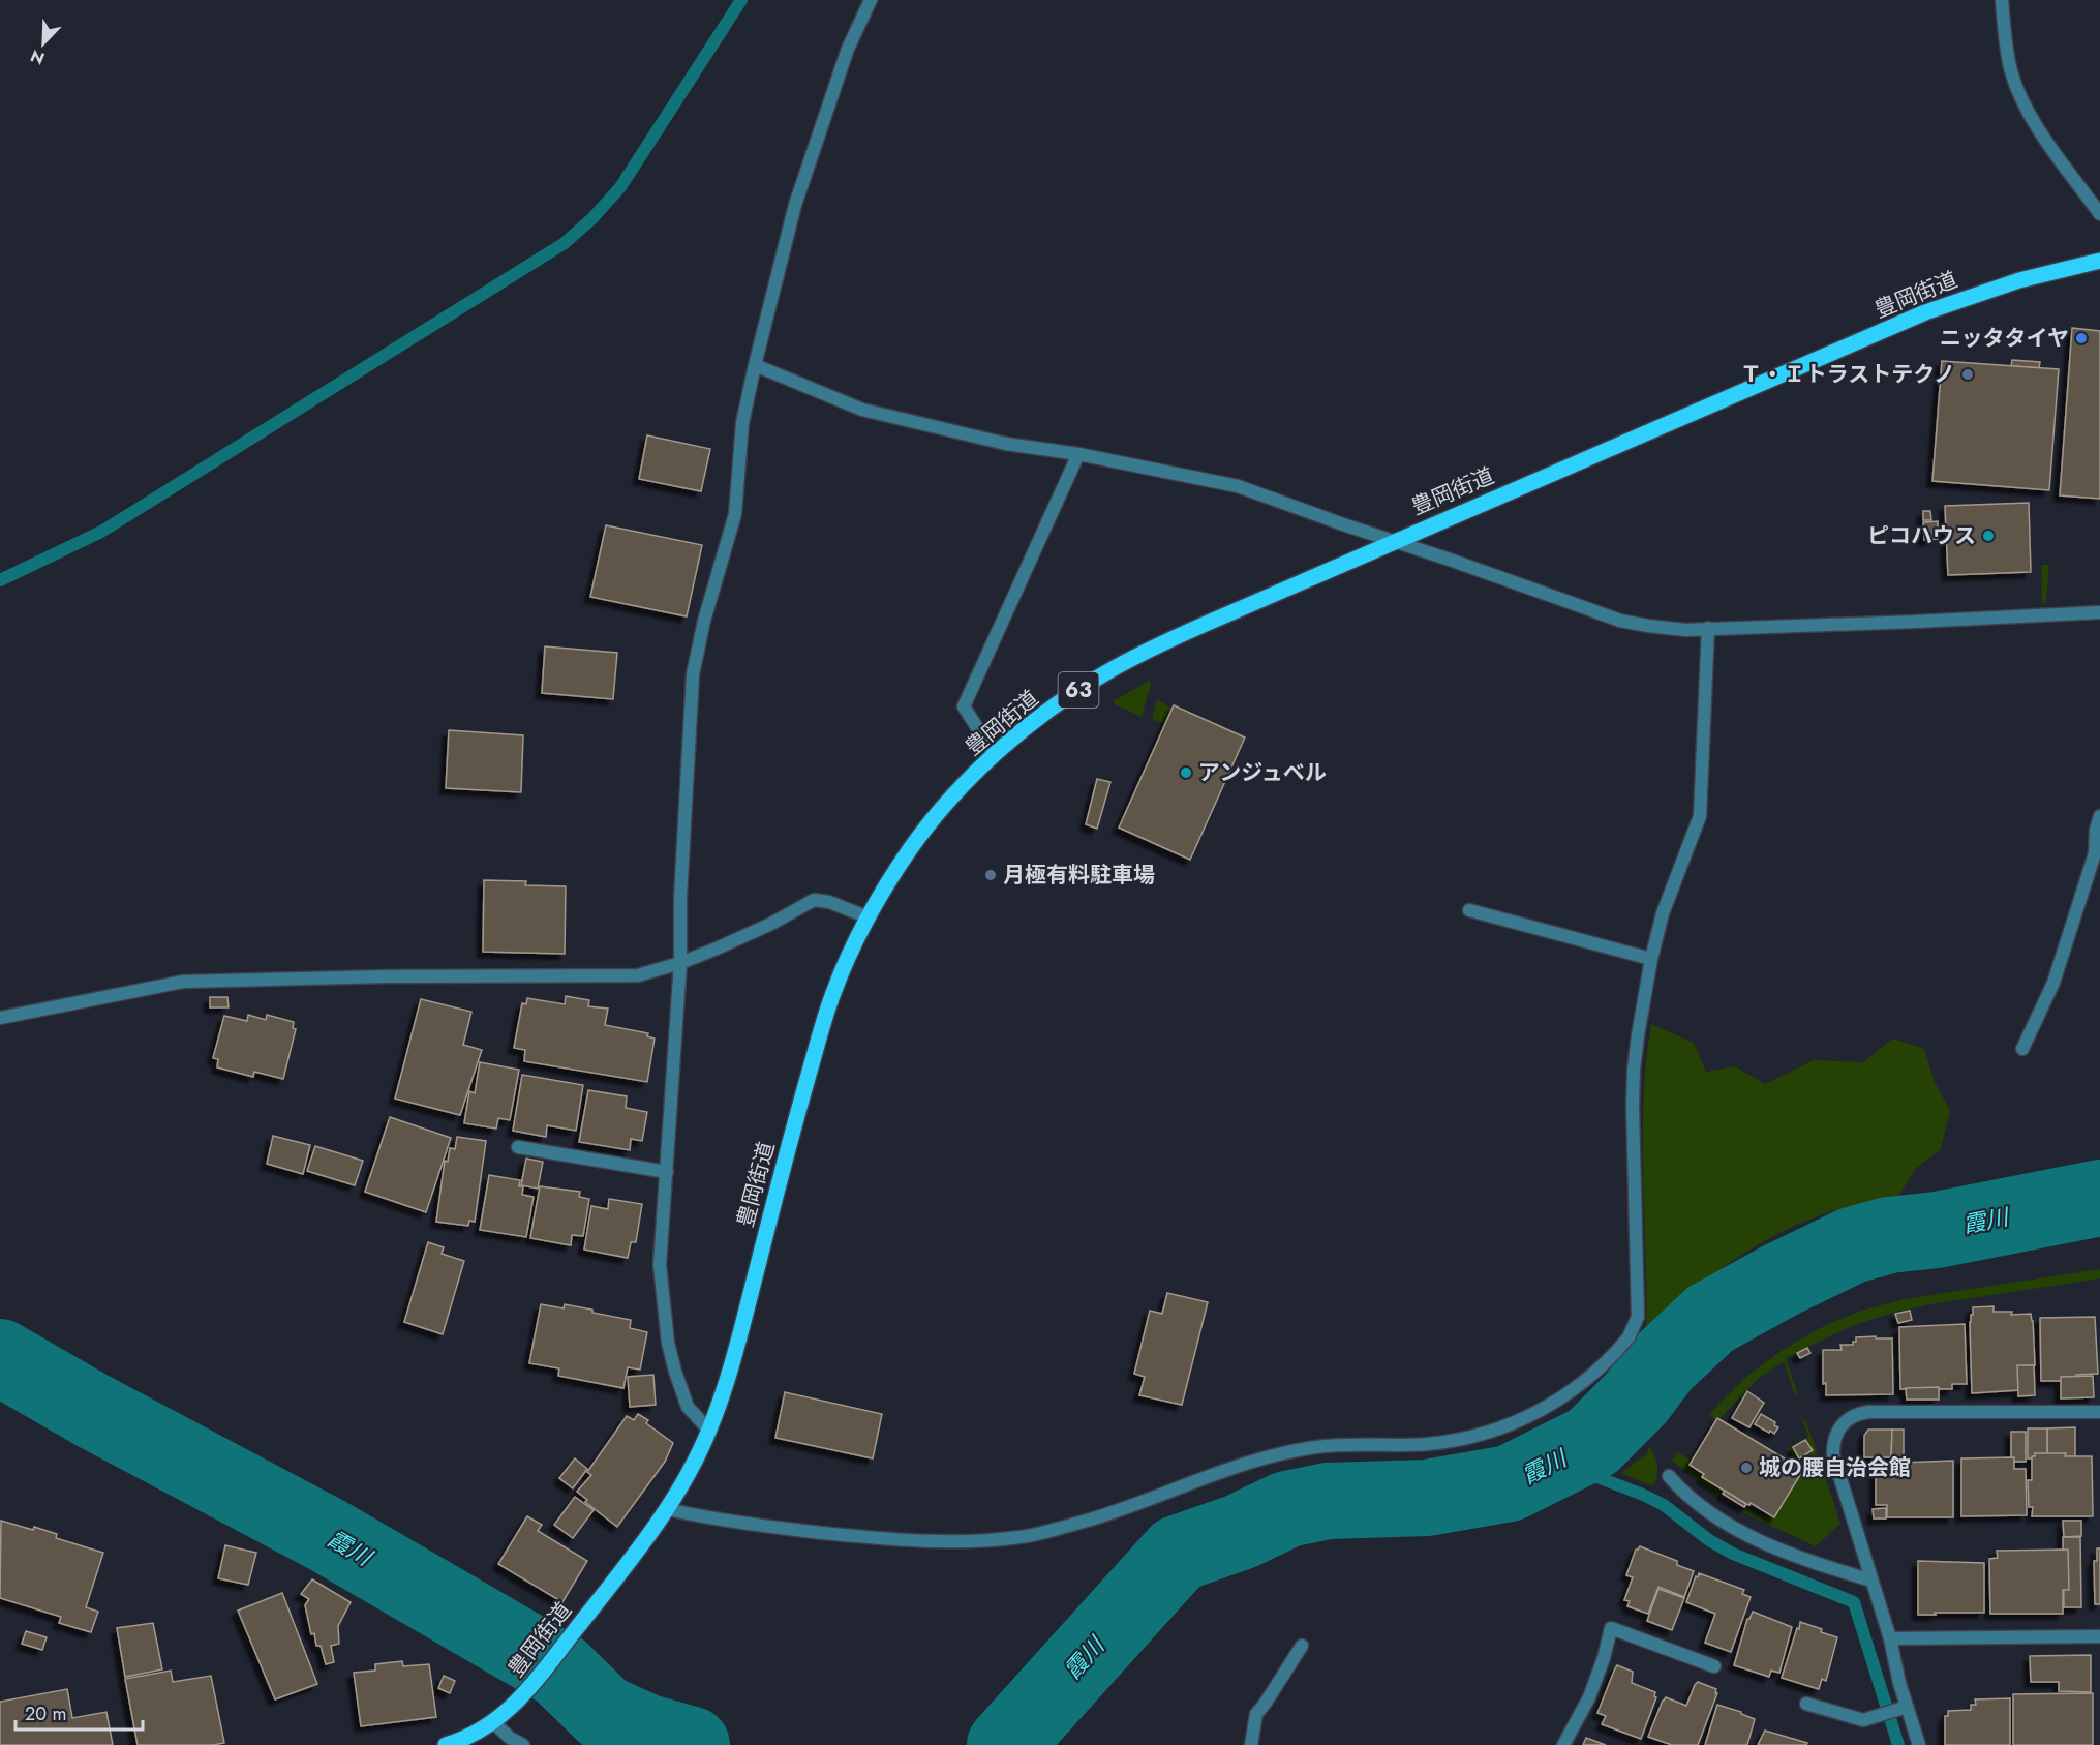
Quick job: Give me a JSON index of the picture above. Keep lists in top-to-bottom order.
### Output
{
  "streets": {
    "main road": ["豊岡街道", "63"]
  },
  "water": ["霞川"],
  "places": [
    "ニッタタイヤ",
    "Ｔ・Ｉトラストテクノ",
    "ピコハウス",
    "アンジュベル",
    "月極有料駐車場",
    "城の腰自治会館"
  ],
  "scale_bar": "20 m",
  "north": "bottom left"
}
